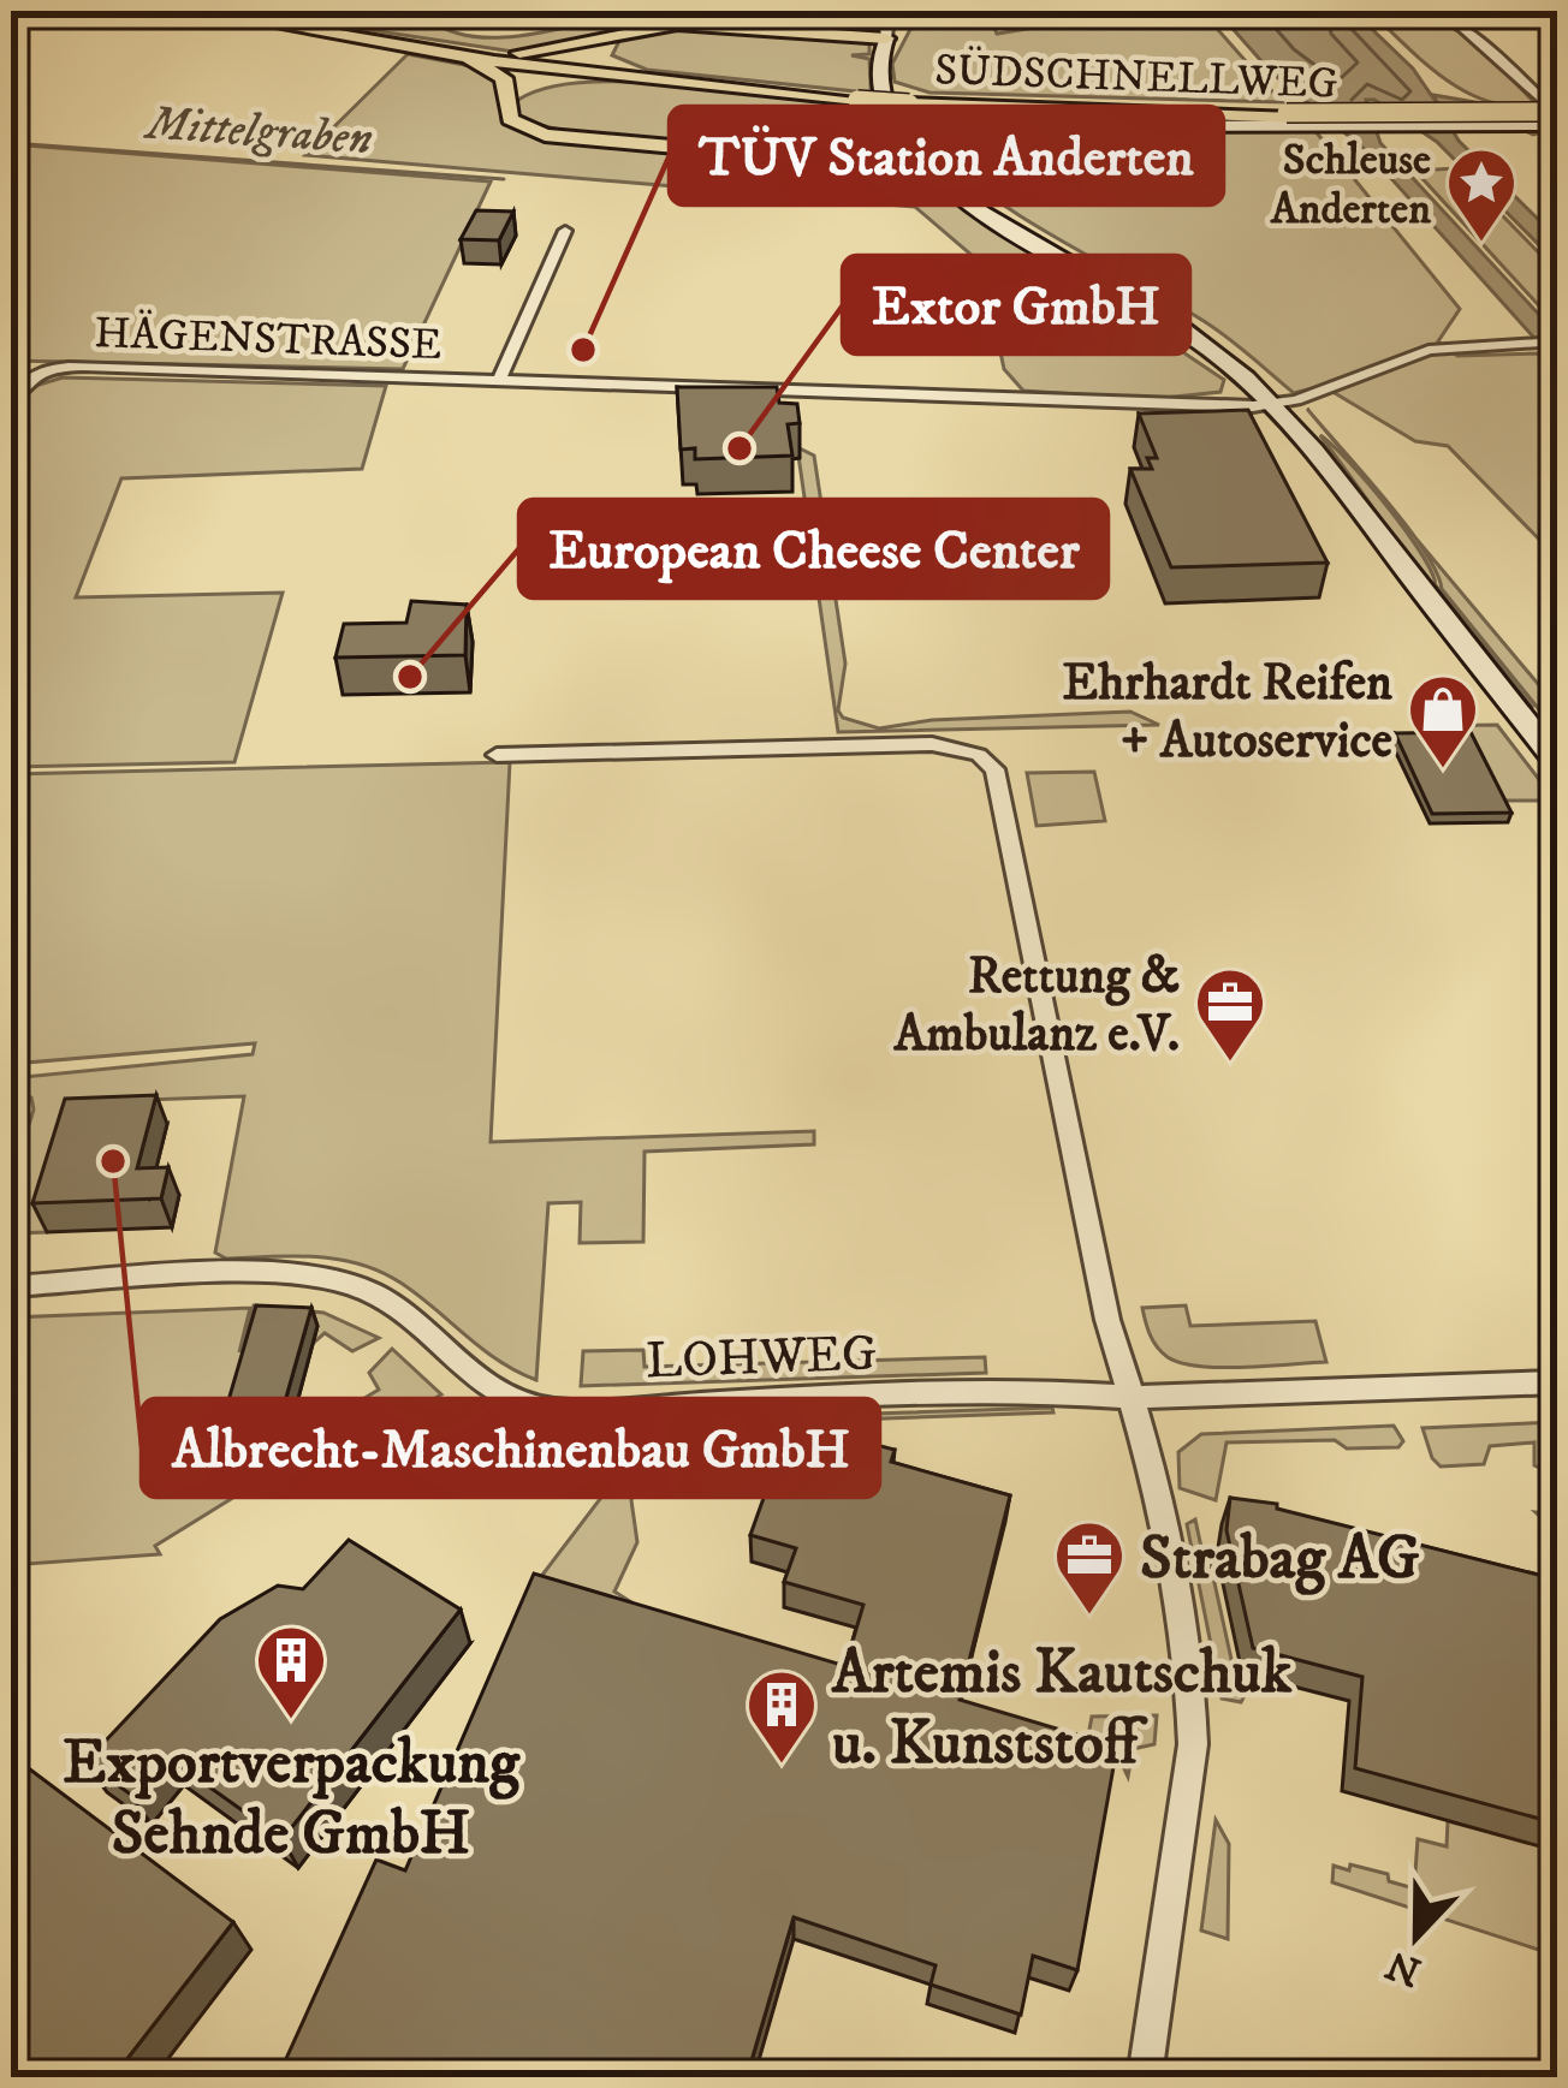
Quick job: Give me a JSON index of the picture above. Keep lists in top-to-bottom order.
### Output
{
  "streets": {
    "highway": ["SÜDSCHNELLWEG"],
    "street": ["HÄGENSTRASSE", "LOHWEG"]
  },
  "water": ["Mittelgraben"],
  "places": {
    "place": ["Schleuse Anderten"],
    "other": [
      "TÜV Station Anderten",
      "Extor GmbH",
      "European Cheese Center",
      "Albrecht-Maschinenbau GmbH"
    ],
    "shop": ["Ehrhardt Reifen + Autoservice"],
    "office": ["Rettung & Ambulanz e.V.", "Strabag AG"],
    "building": ["Exportverpackung Sehnde GmbH", "Artemis Kautschuk u. Kunststoff"]
  },
  "north": "bottom"
}
